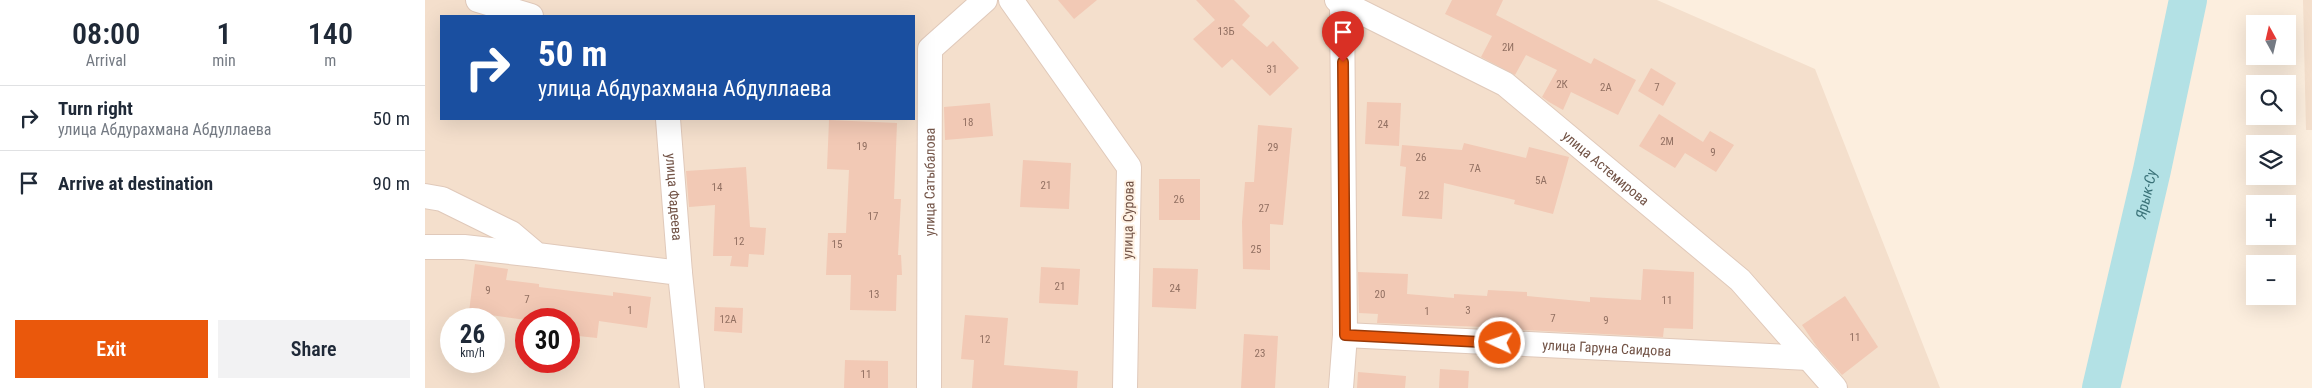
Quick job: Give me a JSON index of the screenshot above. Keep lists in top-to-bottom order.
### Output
{
  "streets": {
    "street": [
      "улица Астемирова",
      "улица Сатыбалова",
      "улица Фадеева",
      "улица Сурова",
      "улица Гаруна Саидова"
    ]
  },
  "crossings": [
    ["улица Астемирова", "улица Гаруна Саидова"]
  ],
  "water": ["Ярык-Су"],
  "house_numbers": [
    "13Б",
    "2И",
    "31",
    "2К",
    "2А",
    "7",
    "18",
    "24",
    "2М",
    "19",
    "29",
    "9",
    "26",
    "7А",
    "5А",
    "21",
    "14",
    "22",
    "26",
    "27",
    "17",
    "12",
    "15",
    "25",
    "21",
    "24",
    "9",
    "13",
    "20",
    "7",
    "11",
    "1",
    "3",
    "1",
    "7",
    "12А",
    "9",
    "11",
    "12",
    "23",
    "11"
  ],
  "north": "top",
  "page": {
    "eta": [
      "08:00",
      "Arrival",
      "1",
      "min",
      "140",
      "m"
    ],
    "map_buttons": ["+", "−"],
    "turn": ["50 m", "улица Абдурахмана Абдуллаева"],
    "list": [
      {
        "name": "Turn right",
        "note": "улица Абдурахмана Абдуллаева",
        "value": "50 m"
      },
      {
        "name": "Arrive at destination",
        "value": "90 m"
      }
    ],
    "speed": "26 km/h",
    "limit": "30",
    "buttons": ["Exit", "Share"]
  }
}
